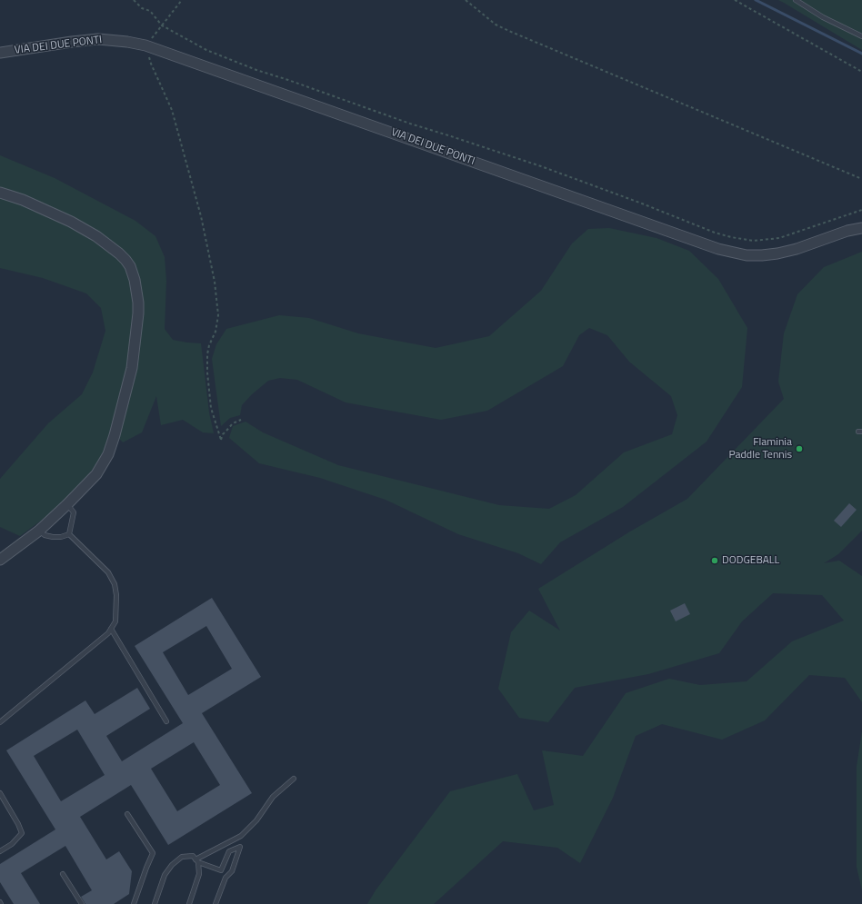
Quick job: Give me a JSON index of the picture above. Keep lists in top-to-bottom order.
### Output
{
  "streets": {
    "street": ["VIA DEI DUE PONTI"]
  },
  "places": ["Flaminia Paddle Tennis", "DODGEBALL"]
}
